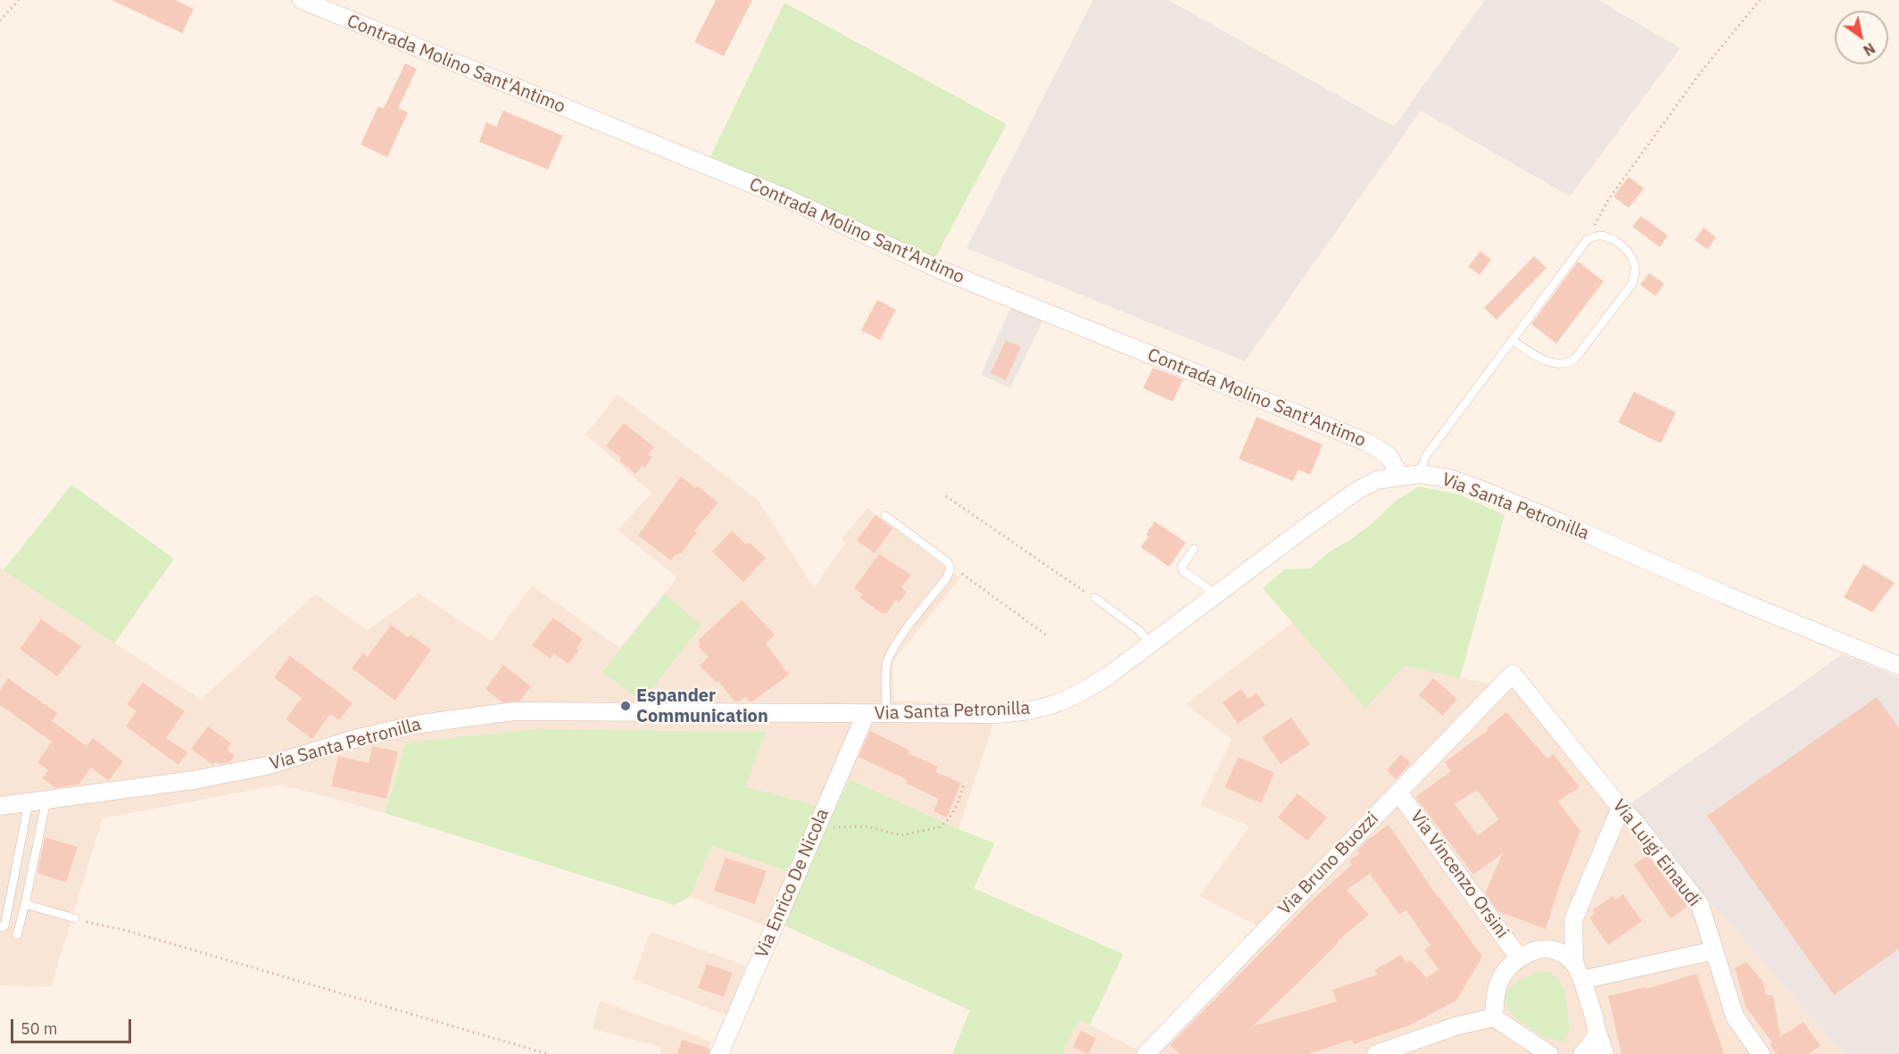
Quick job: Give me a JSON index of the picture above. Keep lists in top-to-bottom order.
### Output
{
  "streets": {
    "street": [
      "Contrada Molino Sant'Antimo",
      "Via Santa Petronilla",
      "Via Luigi Einaudi",
      "Via Bruno Buozzi",
      "Via Vincenzo Orsini",
      "Via Enrico De Nicola"
    ]
  },
  "crossings": [
    ["Contrada Molino Sant'Antimo", "Via Santa Petronilla"],
    ["Via Santa Petronilla", "Via Enrico De Nicola"],
    ["Via Luigi Einaudi", "Via Bruno Buozzi"],
    ["Via Bruno Buozzi", "Via Vincenzo Orsini"]
  ],
  "places": ["Espander Communication"],
  "scale_bar": "50 m",
  "north": "bottom right"
}
